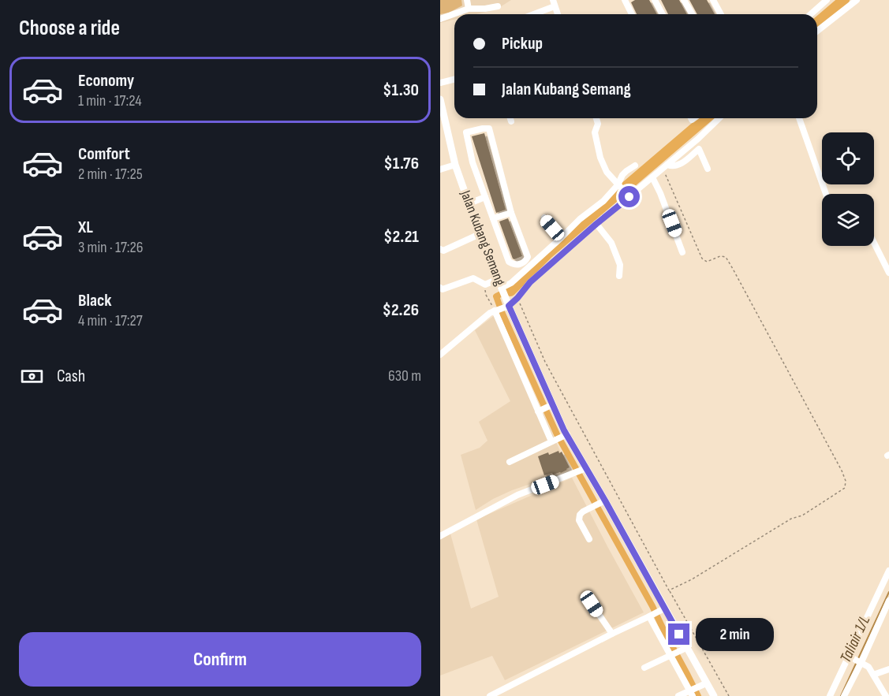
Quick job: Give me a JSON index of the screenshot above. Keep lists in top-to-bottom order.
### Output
{
  "streets": {
    "main road": ["Jalan Kubang Semang"]
  },
  "water": ["Taliair 1/L"],
  "page": {
    "heading": "Choose a ride",
    "banner": ["Pickup", "Jalan Kubang Semang"],
    "list": [
      {
        "name": "Economy",
        "note": "1 min · 17:24",
        "value": "$1.30"
      },
      {
        "name": "Comfort",
        "note": "2 min · 17:25",
        "value": "$1.76"
      },
      {
        "name": "XL",
        "note": "3 min · 17:26",
        "value": "$2.21"
      },
      {
        "name": "Black",
        "note": "4 min · 17:27",
        "value": "$2.26"
      }
    ],
    "pay": ["Cash", "630 m"],
    "bubble": "2 min",
    "buttons": "Confirm"
  }
}
